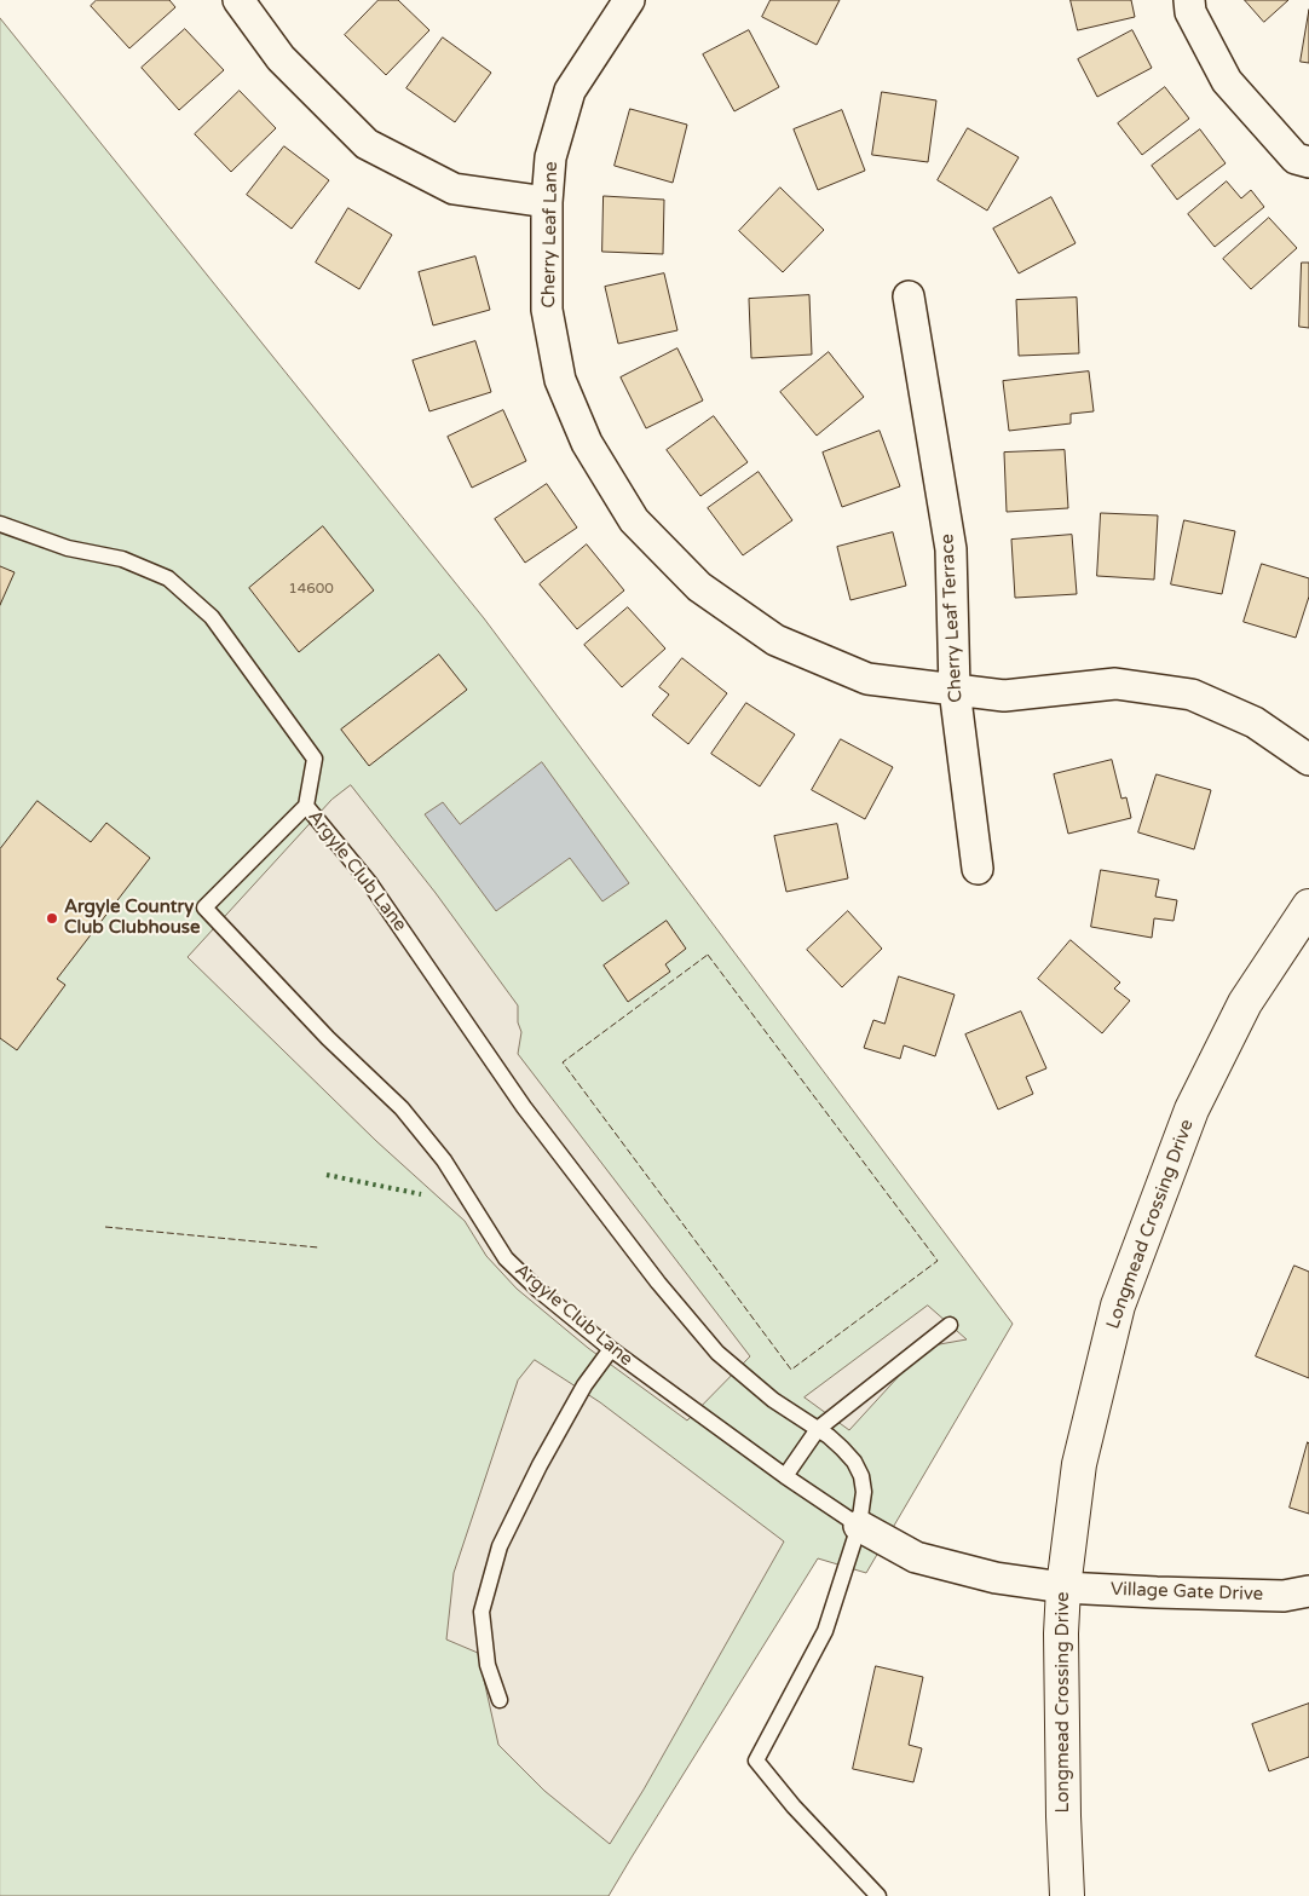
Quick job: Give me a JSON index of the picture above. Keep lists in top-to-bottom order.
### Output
{
  "streets": {
    "street": [
      "Cherry Leaf Lane",
      "Cherry Leaf Terrace",
      "Argyle Club Lane",
      "Longmead Crossing Drive",
      "Village Gate Drive"
    ]
  },
  "crossings": [
    ["Cherry Leaf Lane", "Cherry Leaf Terrace"],
    ["Argyle Club Lane", "Longmead Crossing Drive"],
    ["Argyle Club Lane", "Village Gate Drive"],
    ["Longmead Crossing Drive", "Village Gate Drive"]
  ],
  "places": ["Argyle Country Club Clubhouse"],
  "house_numbers": ["14600"]
}
